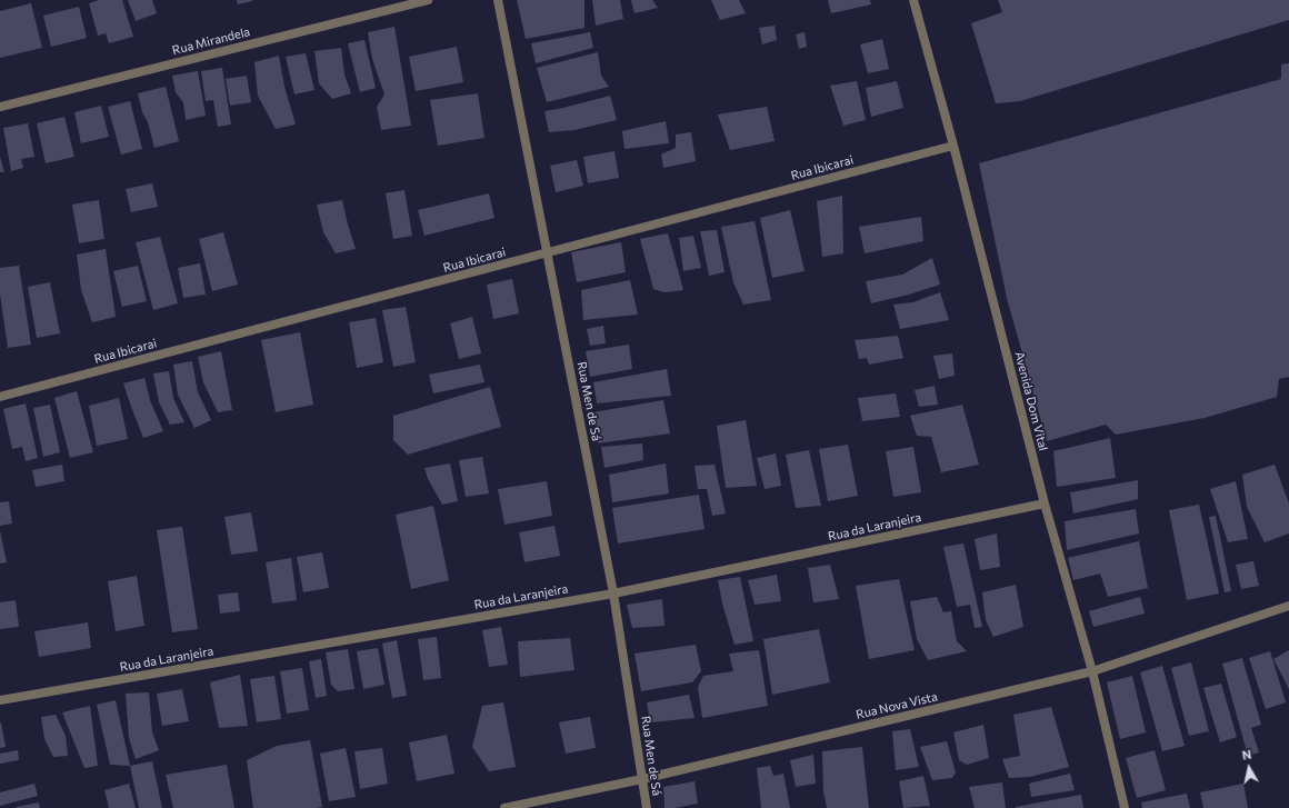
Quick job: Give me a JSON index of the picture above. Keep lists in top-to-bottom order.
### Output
{
  "streets": {
    "street": [
      "Rua Mirandela",
      "Rua Ibicarai",
      "Rua Men de Sá",
      "Avenida Dom Vital",
      "Rua da Laranjeira",
      "Rua Nova Vista"
    ]
  },
  "crossings": [
    ["Rua Ibicarai", "Rua Men de Sá"],
    ["Rua Ibicarai", "Avenida Dom Vital"],
    ["Rua Men de Sá", "Rua da Laranjeira"],
    ["Rua Men de Sá", "Rua Nova Vista"],
    ["Avenida Dom Vital", "Rua da Laranjeira"],
    ["Avenida Dom Vital", "Rua Nova Vista"]
  ],
  "north": "top"
}
